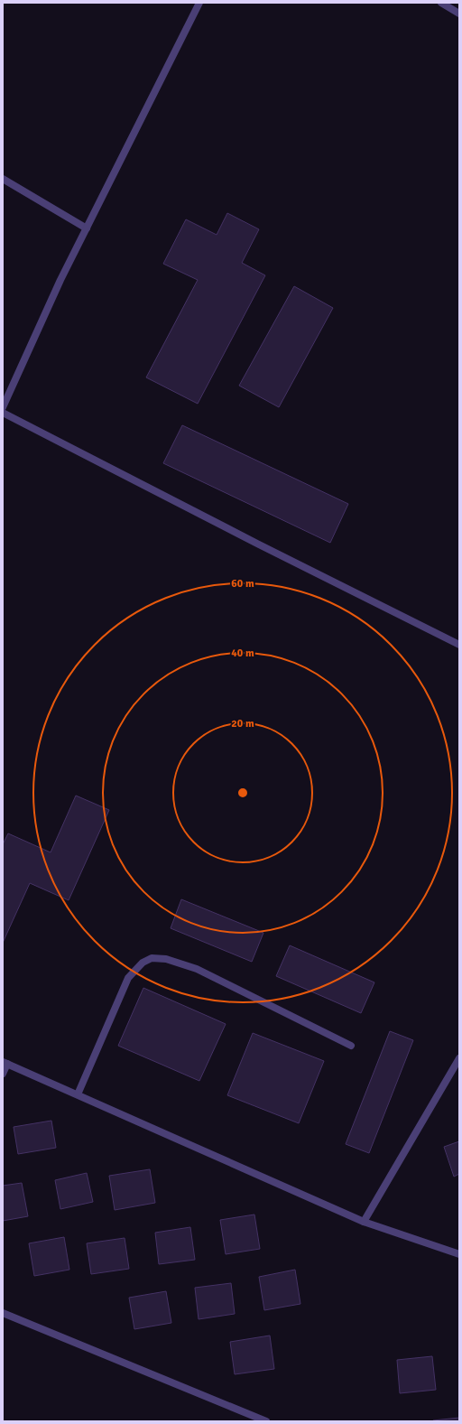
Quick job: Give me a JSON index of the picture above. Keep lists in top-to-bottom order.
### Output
{
  "rings": ["60 m", "40 m", "20 m"]
}
